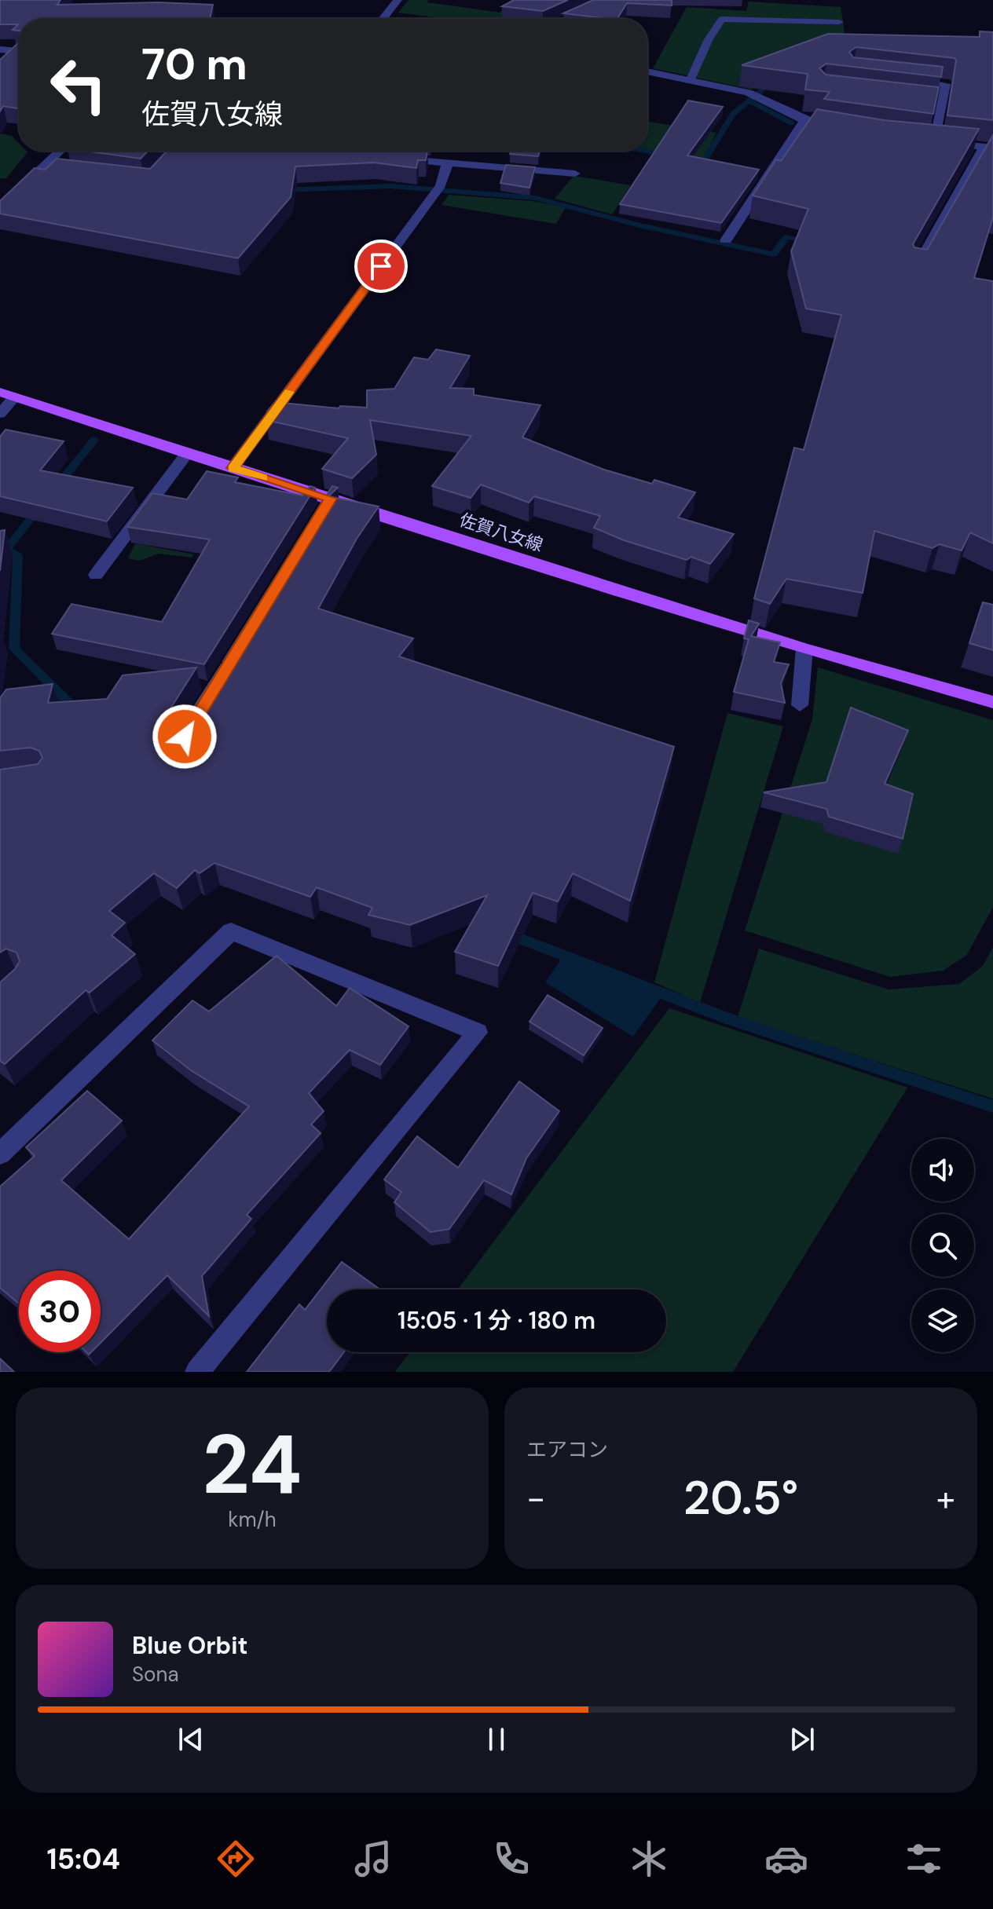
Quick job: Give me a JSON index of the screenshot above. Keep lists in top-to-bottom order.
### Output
{
  "streets": {
    "main road": ["佐賀八女線"]
  },
  "page": {
    "turn": ["70 m", "佐賀八女線"],
    "limit": "30",
    "trip": "15:05 · 1 分 · 180 m",
    "tile": [
      ["24", "km/h"],
      "エアコン"
    ],
    "heat": ["−", "20.5°", "+"],
    "song": ["Blue Orbit", "Sona"],
    "tabs": "15:04"
  }
}
